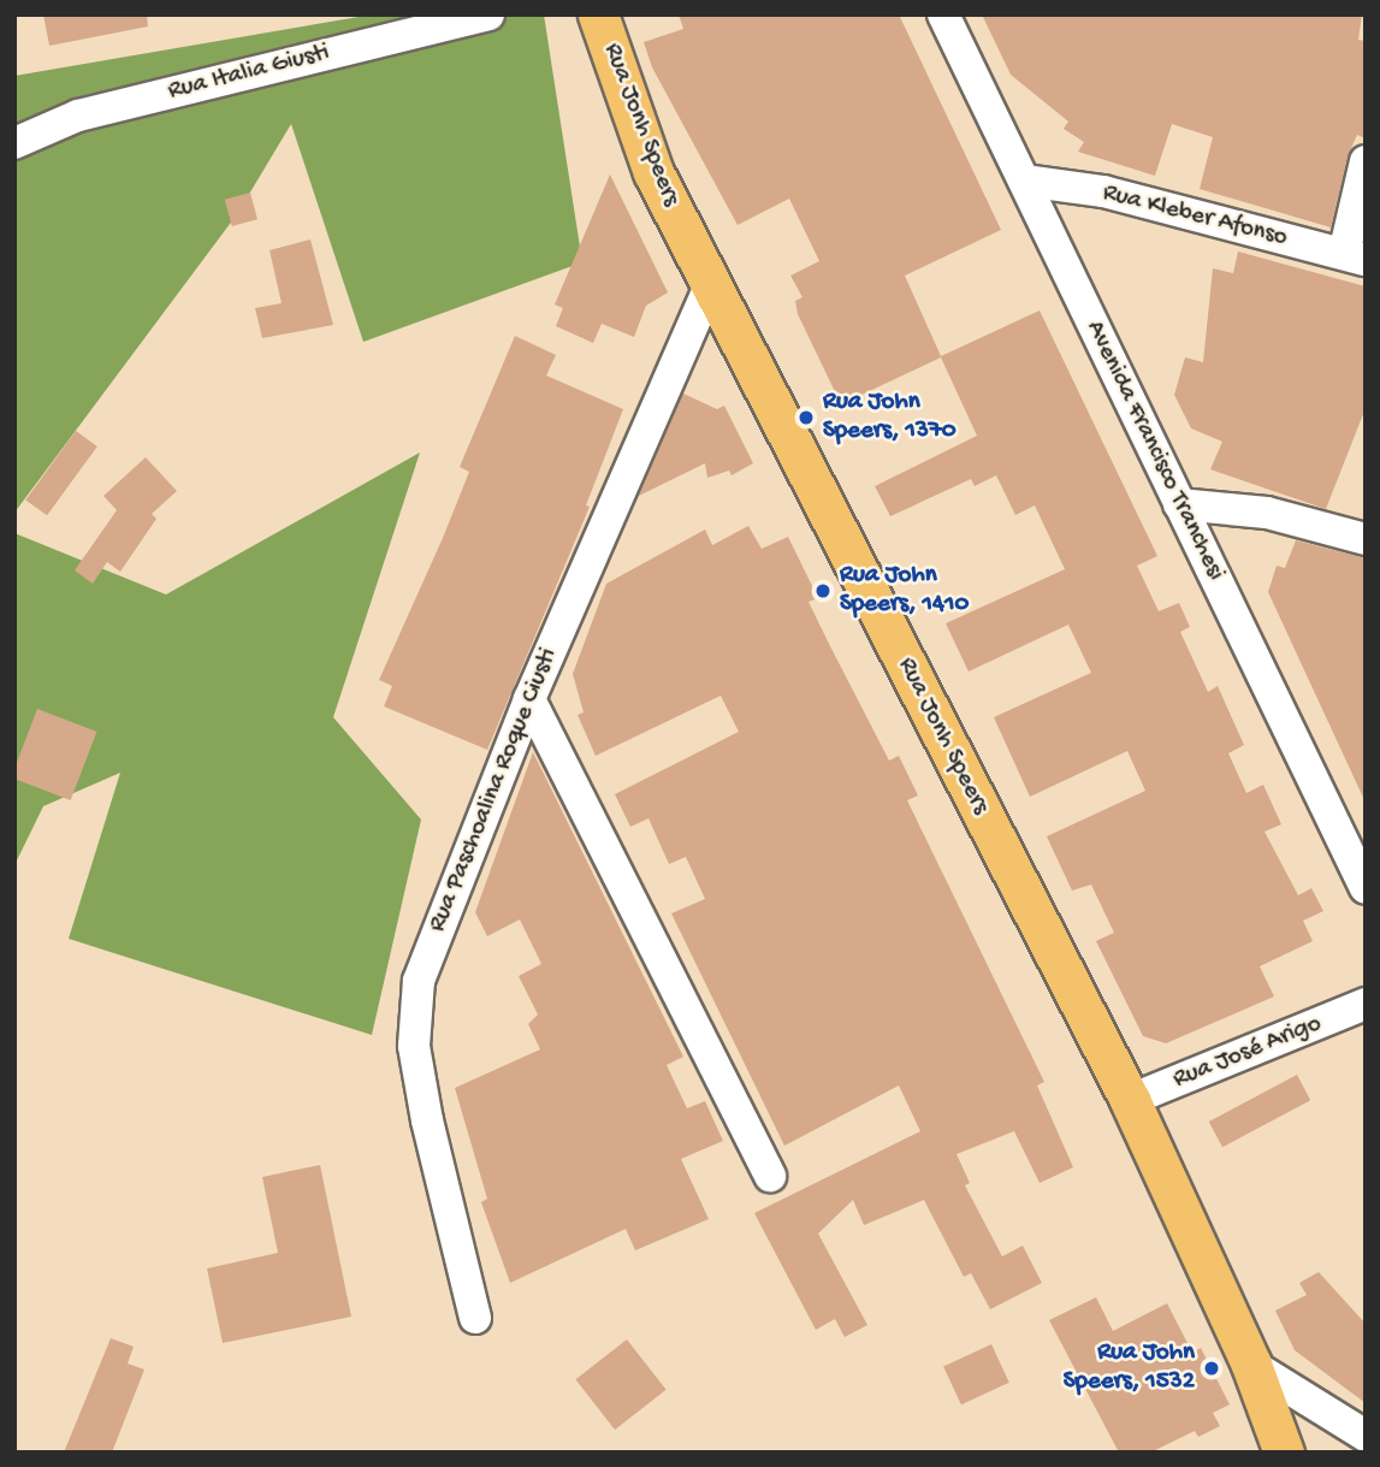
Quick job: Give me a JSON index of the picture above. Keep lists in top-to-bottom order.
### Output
{
  "streets": {
    "main road": ["Rua Jonh Speers"],
    "street": [
      "Rua Italia Giusti",
      "Rua Kleber Afonso",
      "Avenida Francisco Tranchesi",
      "Rua Paschoalina Roque Ciusti",
      "Rua José Arigo"
    ]
  },
  "crossings": [
    ["Rua Jonh Speers", "Rua Paschoalina Roque Ciusti"],
    ["Rua Jonh Speers", "Rua José Arigo"],
    ["Rua Kleber Afonso", "Avenida Francisco Tranchesi"]
  ],
  "places": ["Rua John Speers, 1370", "Rua John Speers, 1410", "Rua John Speers, 1532"]
}
